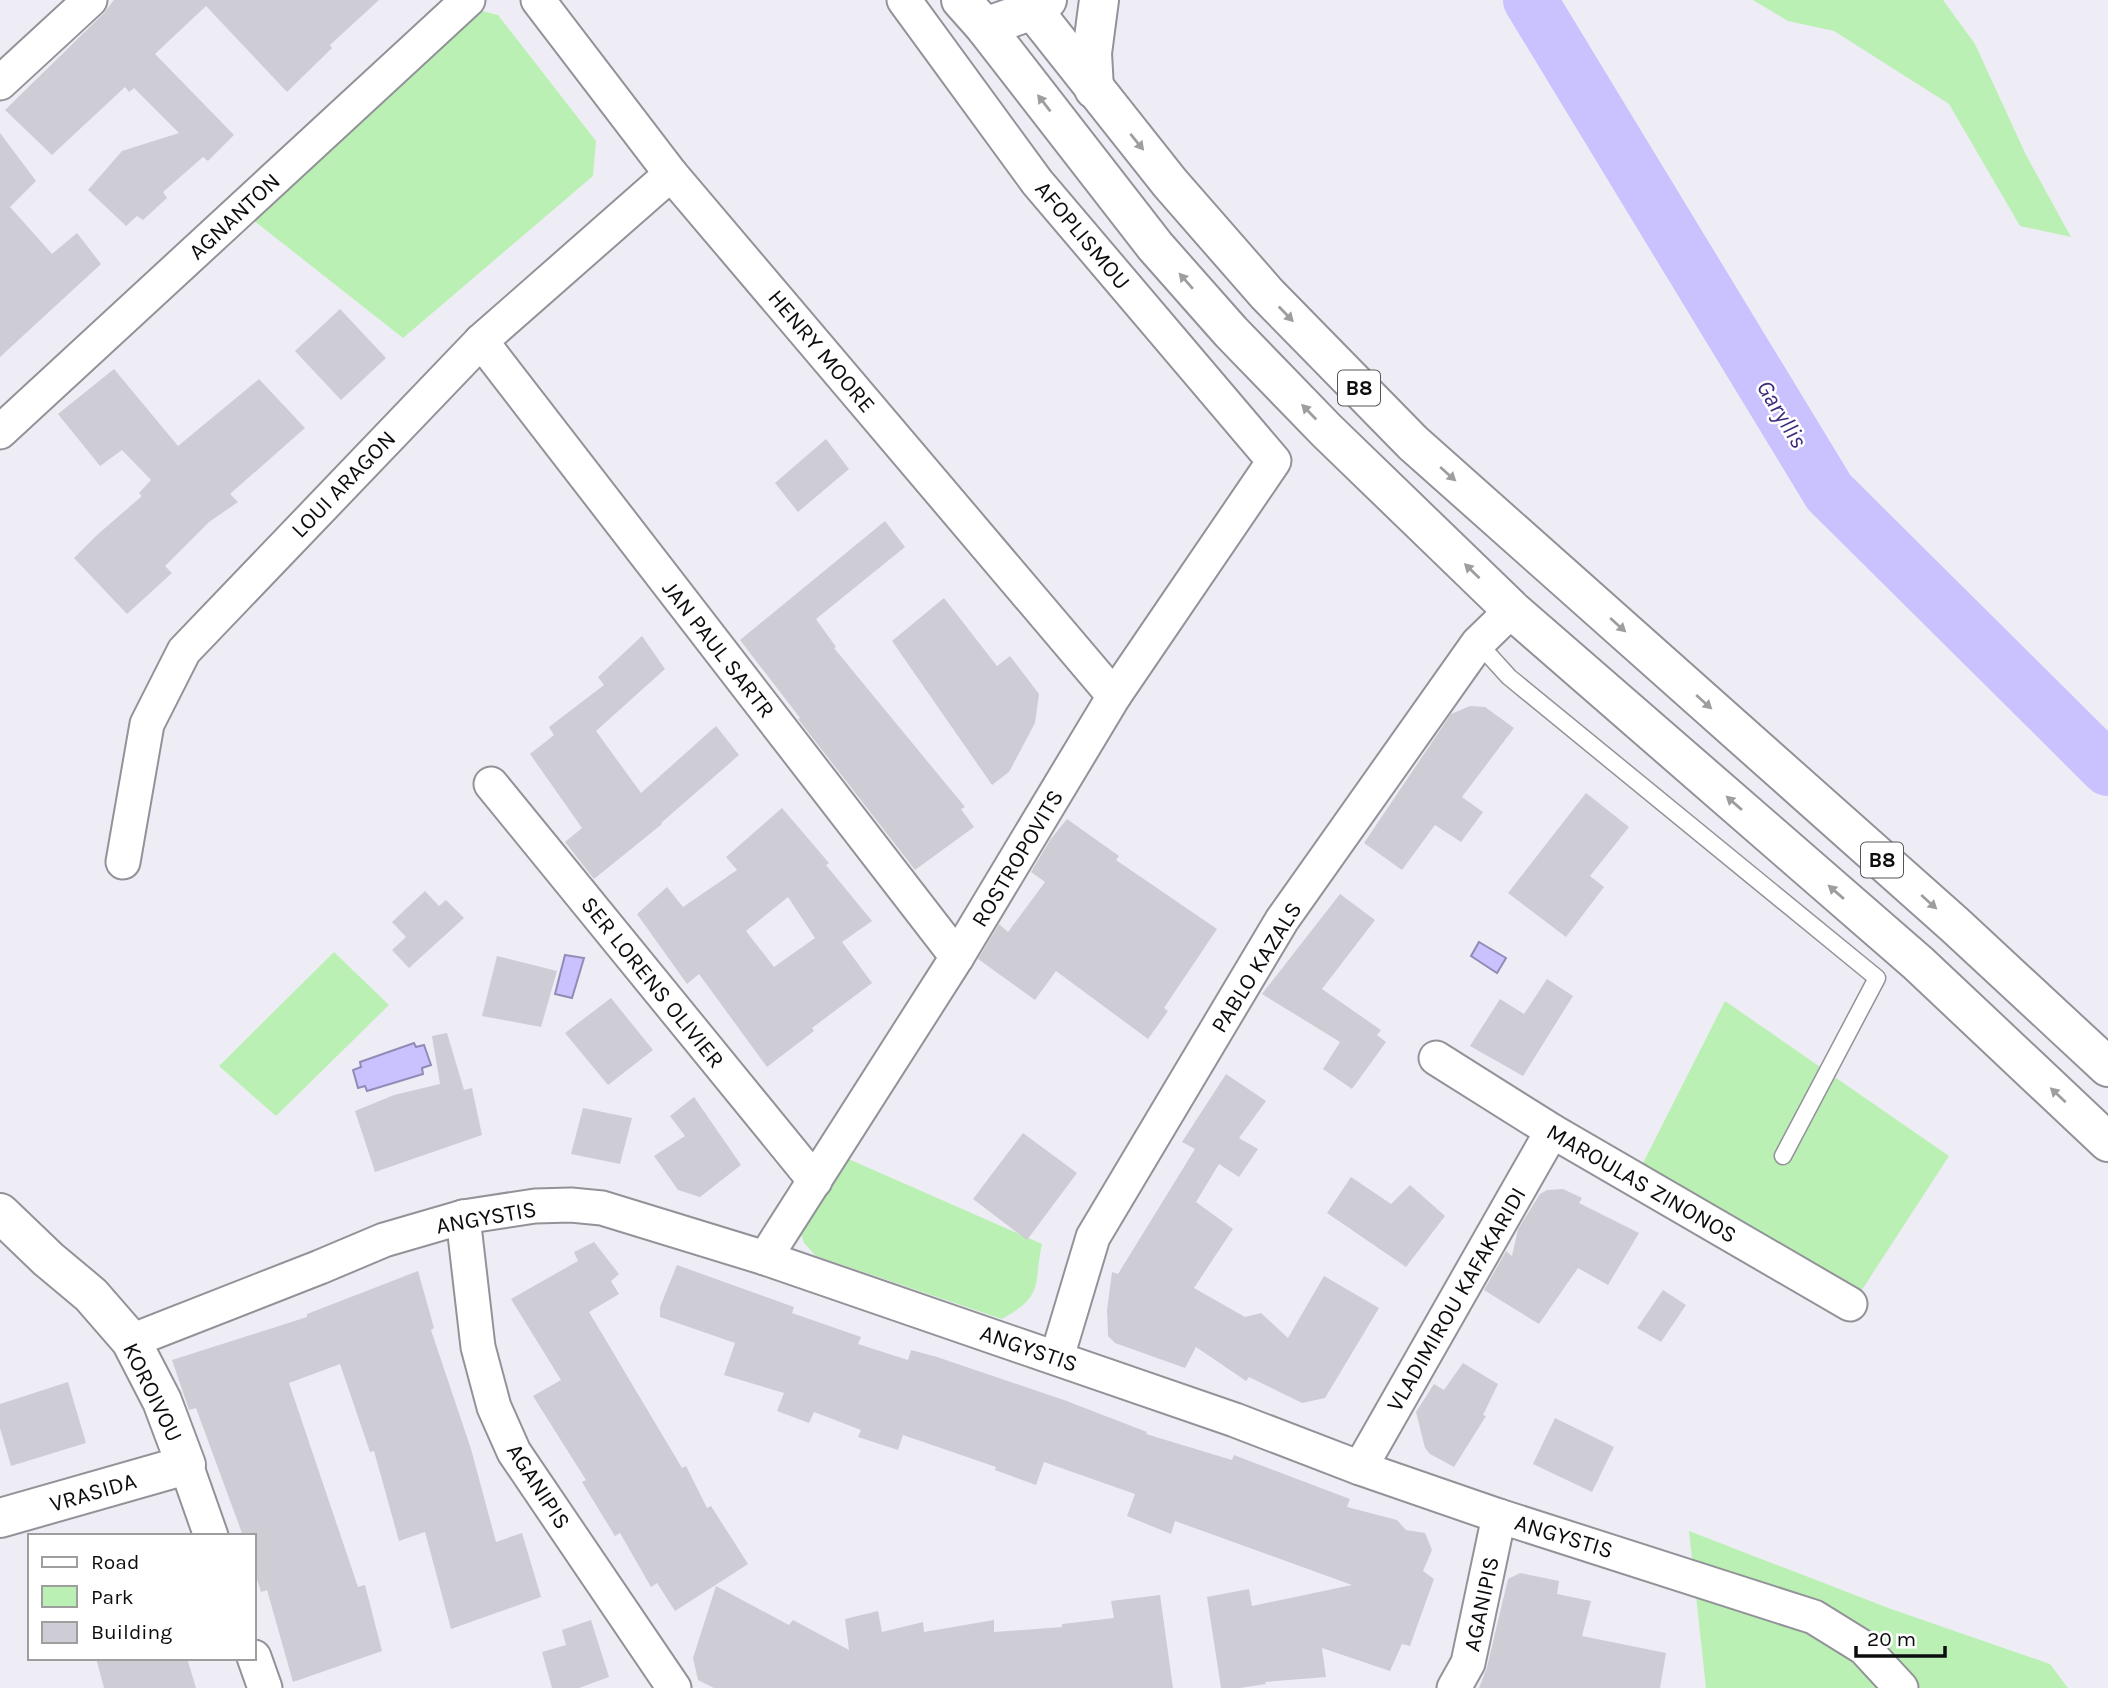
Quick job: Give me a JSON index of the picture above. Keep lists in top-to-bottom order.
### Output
{
  "streets": {
    "main road": ["B8", "KOROIVOU", "VRASIDA"],
    "street": [
      "AGNANTON",
      "AFOPLISMOU",
      "HENRY MOORE",
      "LOUI ARAGON",
      "JAN PAUL SARTR",
      "ROSTROPOVITS",
      "PABLO KAZALS",
      "SER LORENS OLIVIER",
      "MAROULAS ZINONOS",
      "ANGYSTIS",
      "VLADIMIROU KAFAKARIDI",
      "AGANIPIS"
    ]
  },
  "crossings": [
    ["AFOPLISMOU", "ROSTROPOVITS"],
    ["HENRY MOORE", "LOUI ARAGON"],
    ["HENRY MOORE", "ROSTROPOVITS"],
    ["B8", "PABLO KAZALS"],
    ["LOUI ARAGON", "JAN PAUL SARTR"],
    ["JAN PAUL SARTR", "ROSTROPOVITS"],
    ["ROSTROPOVITS", "SER LORENS OLIVIER"],
    ["ROSTROPOVITS", "ANGYSTIS"],
    ["PABLO KAZALS", "ANGYSTIS"],
    ["MAROULAS ZINONOS", "VLADIMIROU KAFAKARIDI"],
    ["ANGYSTIS", "VLADIMIROU KAFAKARIDI"],
    ["ANGYSTIS", "KOROIVOU"],
    ["ANGYSTIS", "AGANIPIS"],
    ["KOROIVOU", "VRASIDA"]
  ],
  "water": ["Garyllis"],
  "legend": ["Road", "Park", "Building"],
  "scale_bar": "20 m"
}
